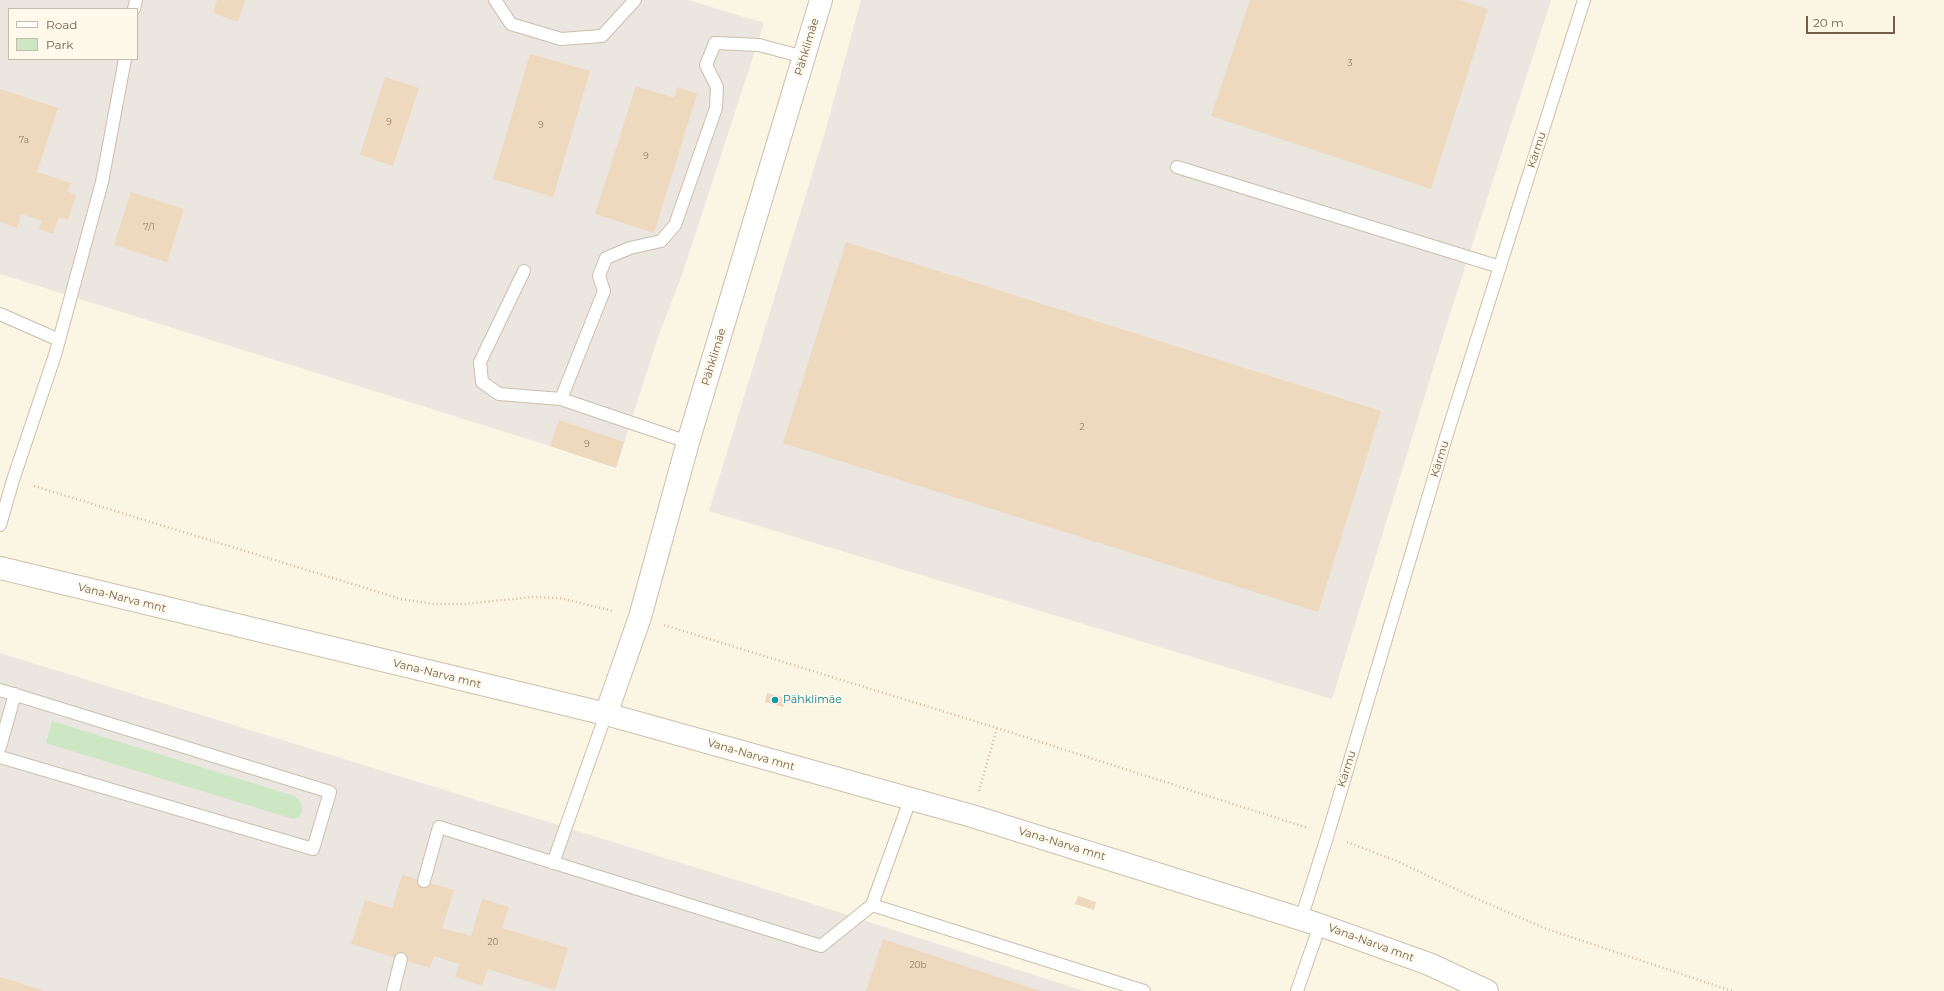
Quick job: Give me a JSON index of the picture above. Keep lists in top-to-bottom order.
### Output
{
  "streets": {
    "main road": ["Pähklimäe", "Vana-Narva mnt"],
    "lane": ["Kärmu"]
  },
  "crossings": [
    ["Pähklimäe", "Vana-Narva mnt"],
    ["Kärmu", "Vana-Narva mnt"]
  ],
  "places": ["Pähklimäe"],
  "house_numbers": [
    "3",
    "9",
    "9",
    "7a",
    "9",
    "7/1",
    "2",
    "9",
    "20",
    "20b"
  ],
  "legend": ["Road", "Park"],
  "scale_bar": "20 m"
}
